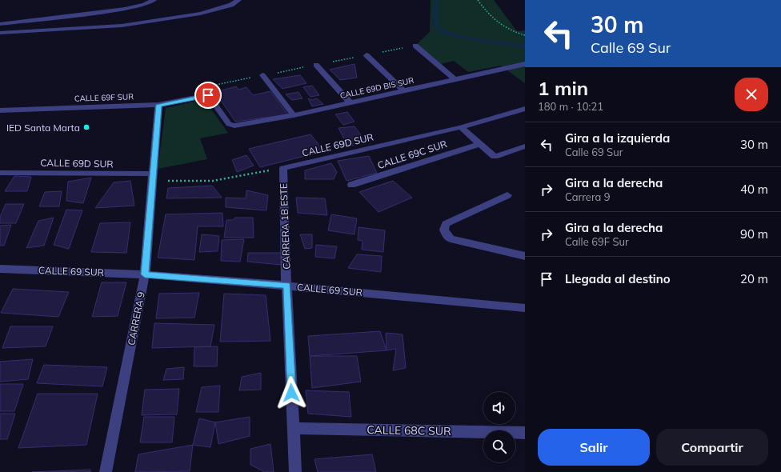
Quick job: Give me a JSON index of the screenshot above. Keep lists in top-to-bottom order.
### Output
{
  "streets": {
    "street": [
      "CALLE 69D BIS SUR",
      "CALLE 69F SUR",
      "CALLE 69D SUR",
      "CALLE 69C SUR",
      "CARRERA 1B ESTE",
      "CALLE 69 SUR",
      "CARRERA 9",
      "CALLE 68C SUR"
    ]
  },
  "crossings": [
    ["CALLE 69D BIS SUR", "CALLE 69F SUR"],
    ["CALLE 69F SUR", "CARRERA 9"],
    ["CALLE 69D SUR", "CARRERA 1B ESTE"],
    ["CALLE 69D SUR", "CARRERA 9"],
    ["CARRERA 1B ESTE", "CALLE 69 SUR"],
    ["CARRERA 1B ESTE", "CALLE 68C SUR"],
    ["CALLE 69 SUR", "CARRERA 9"]
  ],
  "places": ["IED Santa Marta"],
  "page": {
    "turn": ["30 m", "Calle 69 Sur"],
    "heading": ["1 min", "180 m · 10:21"],
    "list": [
      {
        "name": "Gira a la izquierda",
        "note": "Calle 69 Sur",
        "value": "30 m"
      },
      {
        "name": "Gira a la derecha",
        "note": "Carrera 9",
        "value": "40 m"
      },
      {
        "name": "Gira a la derecha",
        "note": "Calle 69F Sur",
        "value": "90 m"
      },
      {
        "name": "Llegada al destino",
        "value": "20 m"
      }
    ],
    "buttons": ["Salir", "Compartir"]
  }
}
